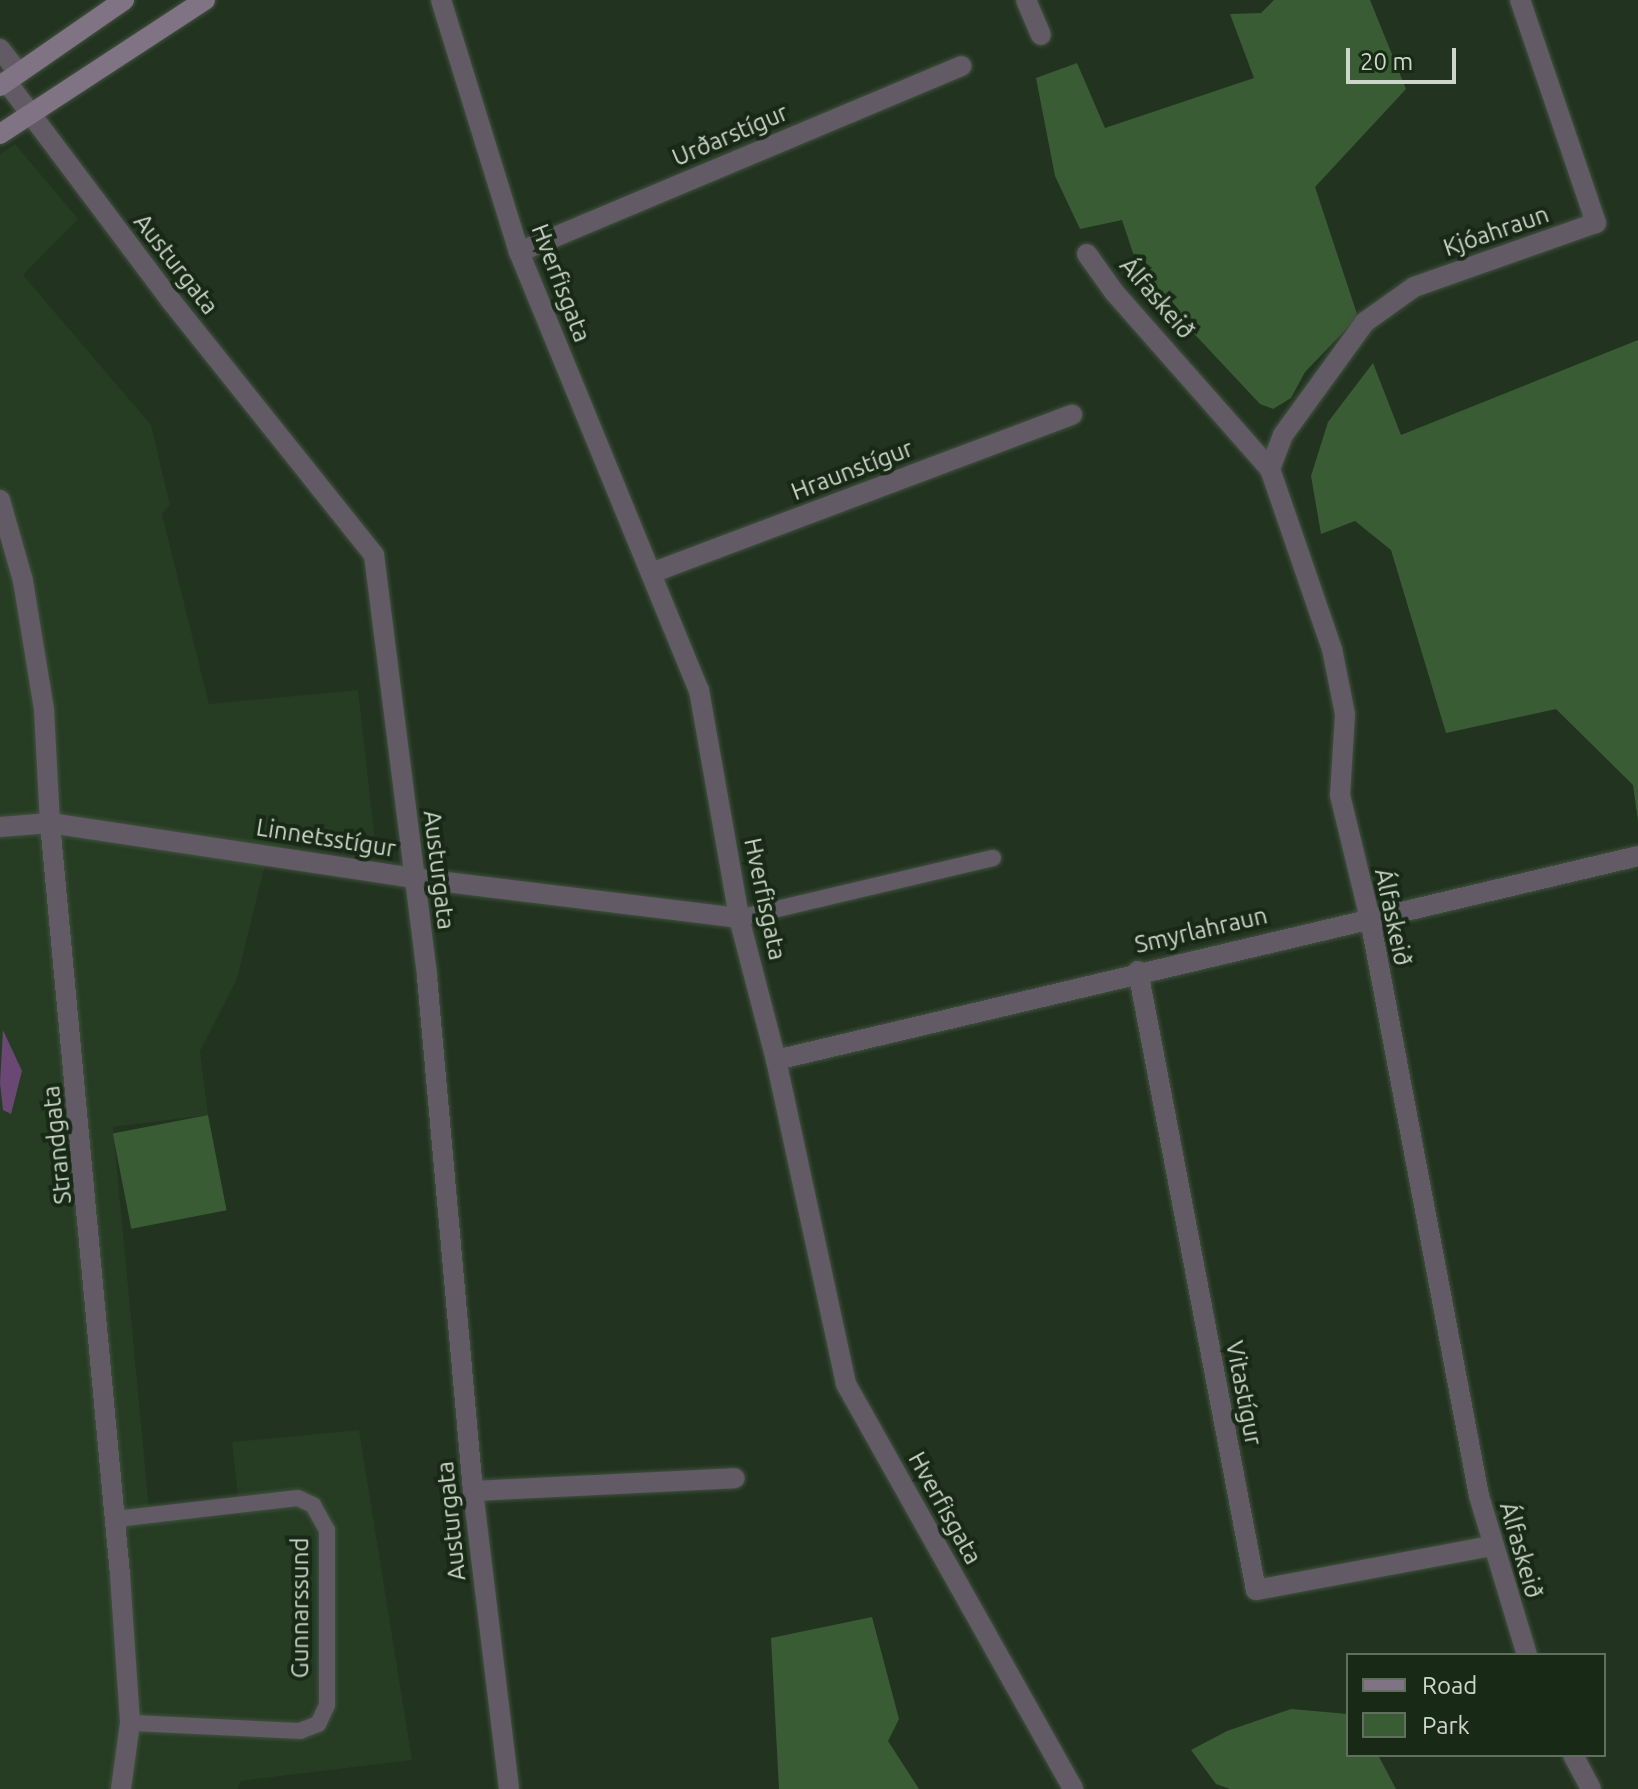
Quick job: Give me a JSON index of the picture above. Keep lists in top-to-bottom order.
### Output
{
  "streets": {
    "street": [
      "Urðarstígur",
      "Kjóahraun",
      "Austurgata",
      "Hverfisgata",
      "Álfaskeið",
      "Hraunstígur",
      "Linnetsstígur",
      "Smyrlahraun",
      "Strandgata",
      "Vitastígur"
    ],
    "lane": ["Gunnarssund"]
  },
  "crossings": [
    ["Urðarstígur", "Hverfisgata"],
    ["Kjóahraun", "Álfaskeið"],
    ["Austurgata", "Linnetsstígur"],
    ["Hverfisgata", "Hraunstígur"],
    ["Hverfisgata", "Linnetsstígur"],
    ["Hverfisgata", "Smyrlahraun"],
    ["Álfaskeið", "Smyrlahraun"],
    ["Álfaskeið", "Vitastígur"],
    ["Linnetsstígur", "Strandgata"],
    ["Smyrlahraun", "Vitastígur"],
    ["Strandgata", "Gunnarssund"]
  ],
  "legend": ["Road", "Park"],
  "scale_bar": "20 m"
}
